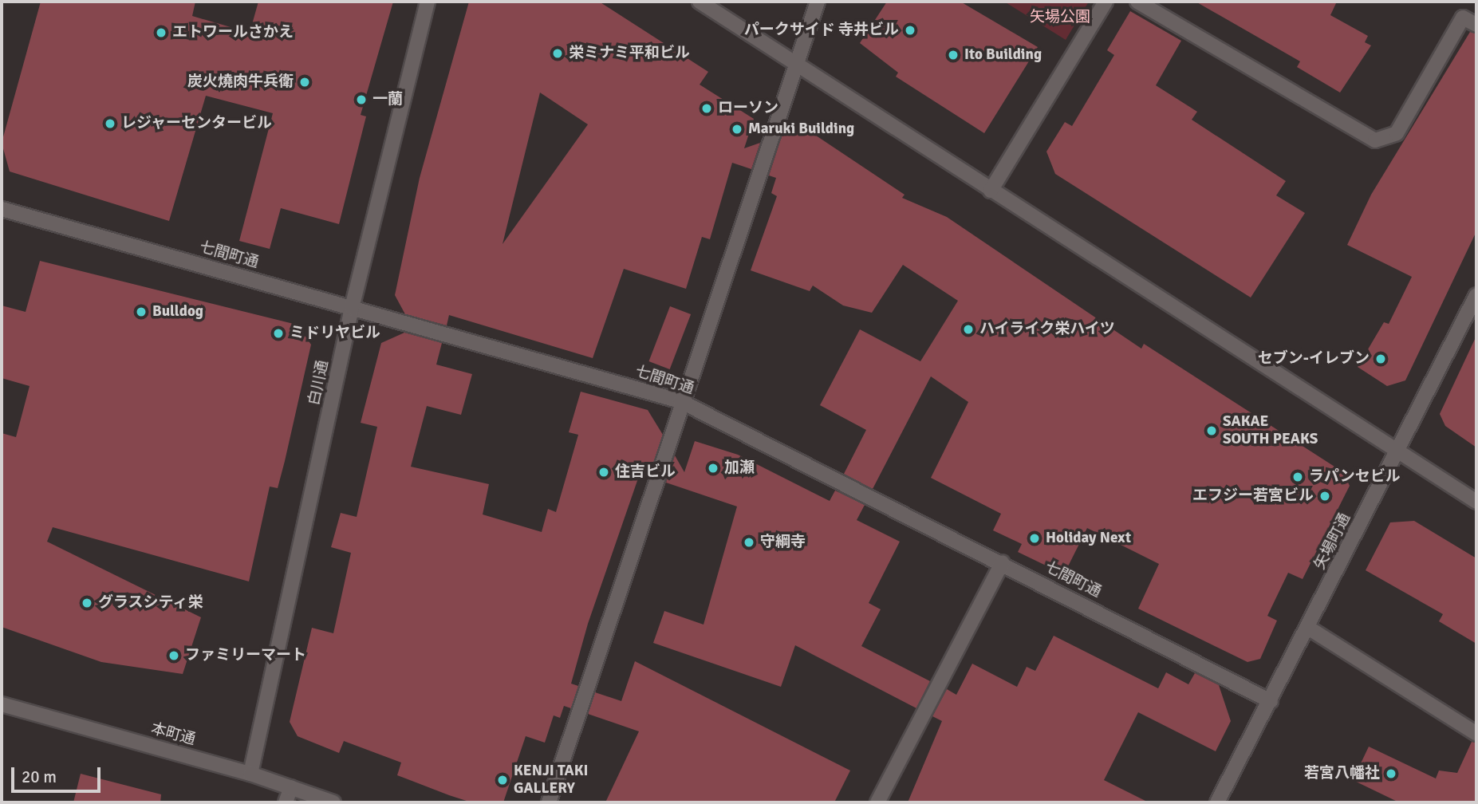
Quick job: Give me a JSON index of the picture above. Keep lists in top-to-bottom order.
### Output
{
  "streets": {
    "street": [
      "七間町通",
      "白川通",
      "矢場町通",
      "本町通"
    ]
  },
  "crossings": [
    ["七間町通", "白川通"],
    ["七間町通", "矢場町通"],
    ["白川通", "本町通"]
  ],
  "parks": ["矢場公園"],
  "places": [
    "パークサイド 寺井ビル",
    "エトワールさかえ",
    "栄ミナミ平和ビル",
    "Ito Building",
    "炭火燒肉牛兵衛",
    "一蘭",
    "ローソン",
    "レジャーセンタービル",
    "Maruki Building",
    "Bulldog",
    "ハイライク栄ハイツ",
    "ミドリヤビル",
    "セブン-イレブン",
    "SAKAE SOUTH PEAKS",
    "加瀬",
    "住吉ビル",
    "ラパンセビル",
    "エフジー若宮ビル",
    "Holiday Next",
    "守綱寺",
    "グラスシティ栄",
    "ファミリーマート",
    "若宮八幡社",
    "KENJI TAKI GALLERY"
  ],
  "scale_bar": "20 m"
}
